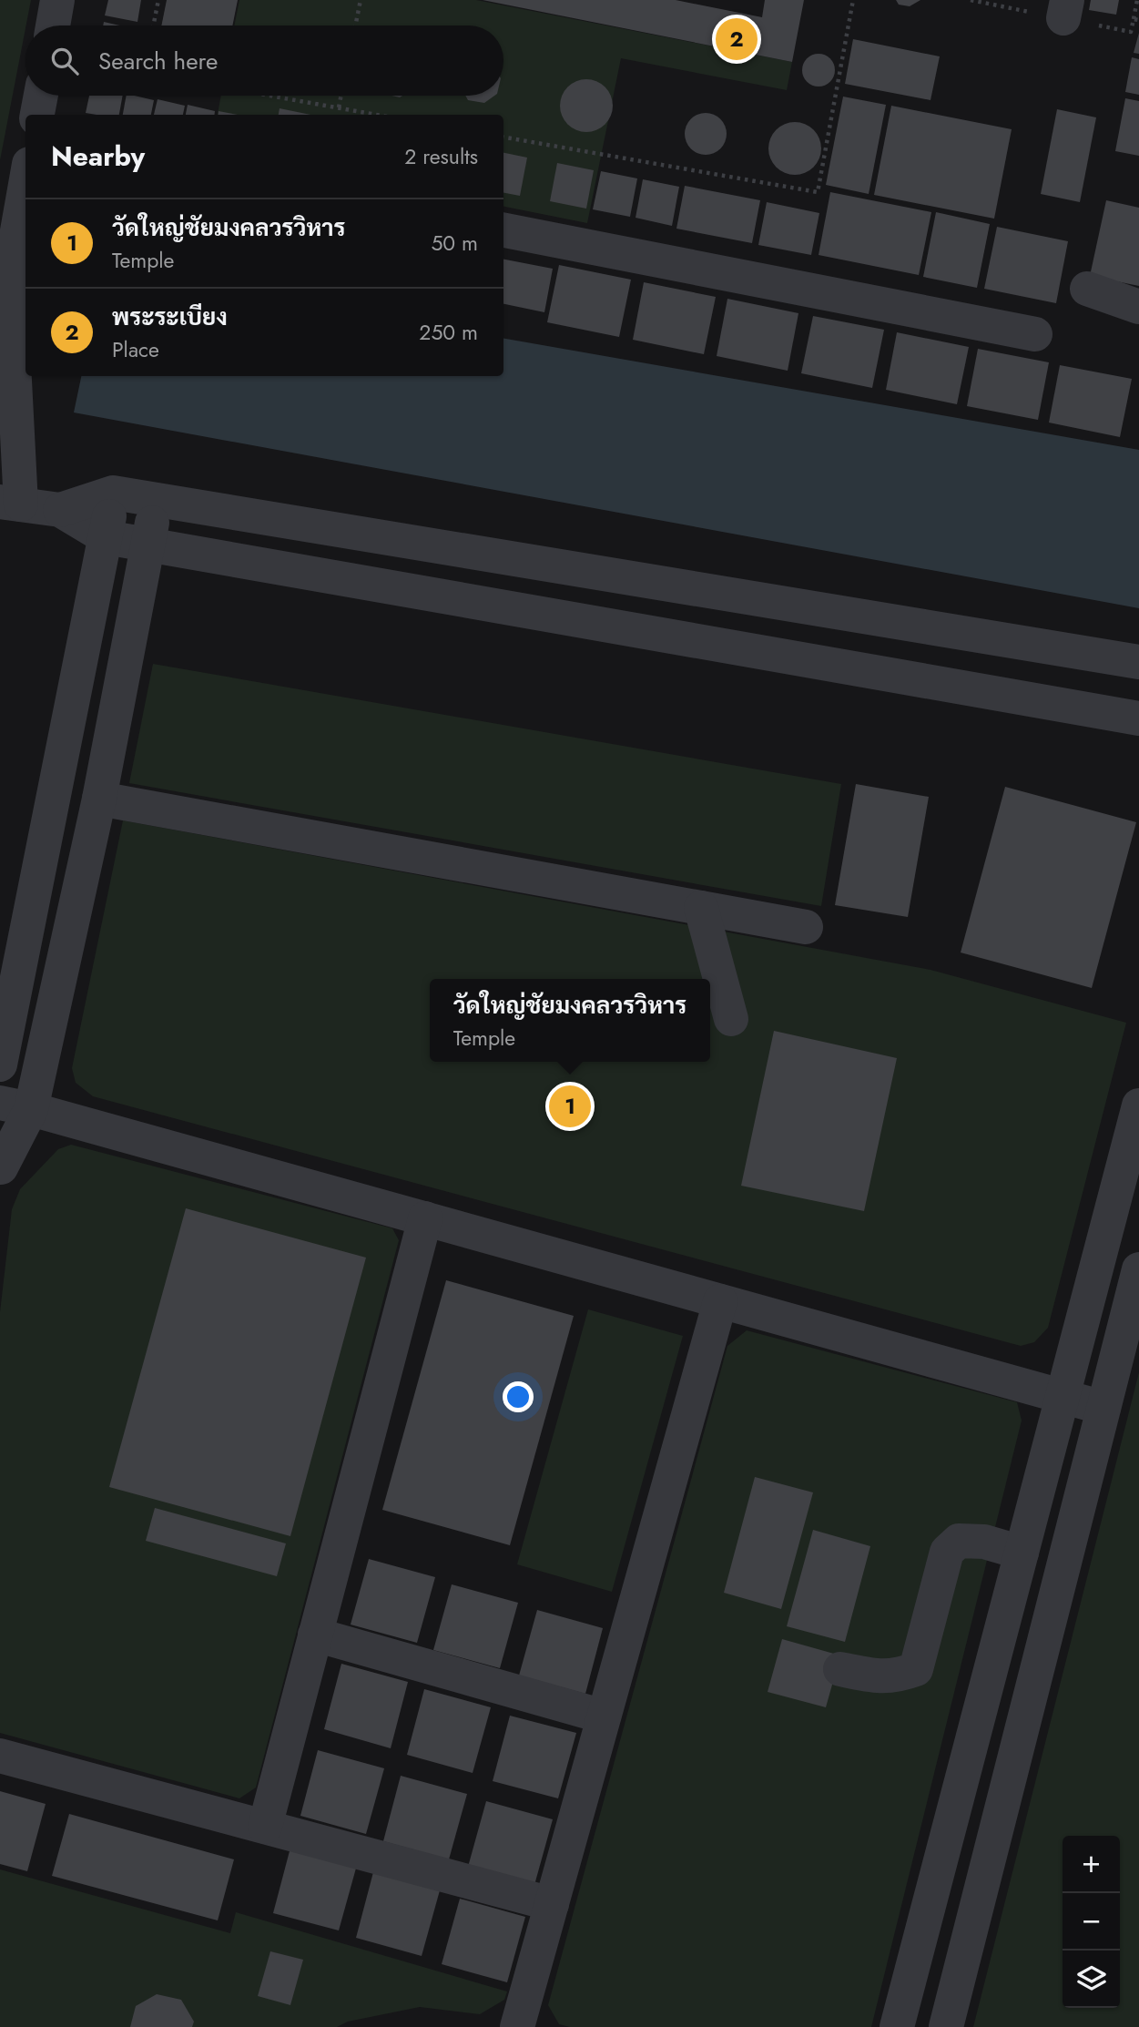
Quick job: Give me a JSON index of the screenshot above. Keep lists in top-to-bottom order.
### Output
{
  "page": {
    "pins": ["2", "1"],
    "search": "Search here",
    "heading": ["Nearby", "2 results"],
    "list": [
      {
        "mark": "1",
        "name": "วัดใหญ่ชัยมงคลวรวิหาร",
        "note": "Temple",
        "value": "50 m"
      },
      {
        "mark": "2",
        "name": "พระระเบียง",
        "note": "Place",
        "value": "250 m"
      }
    ],
    "popup": ["วัดใหญ่ชัยมงคลวรวิหาร", "Temple"],
    "map_buttons": ["+", "−"]
  }
}
